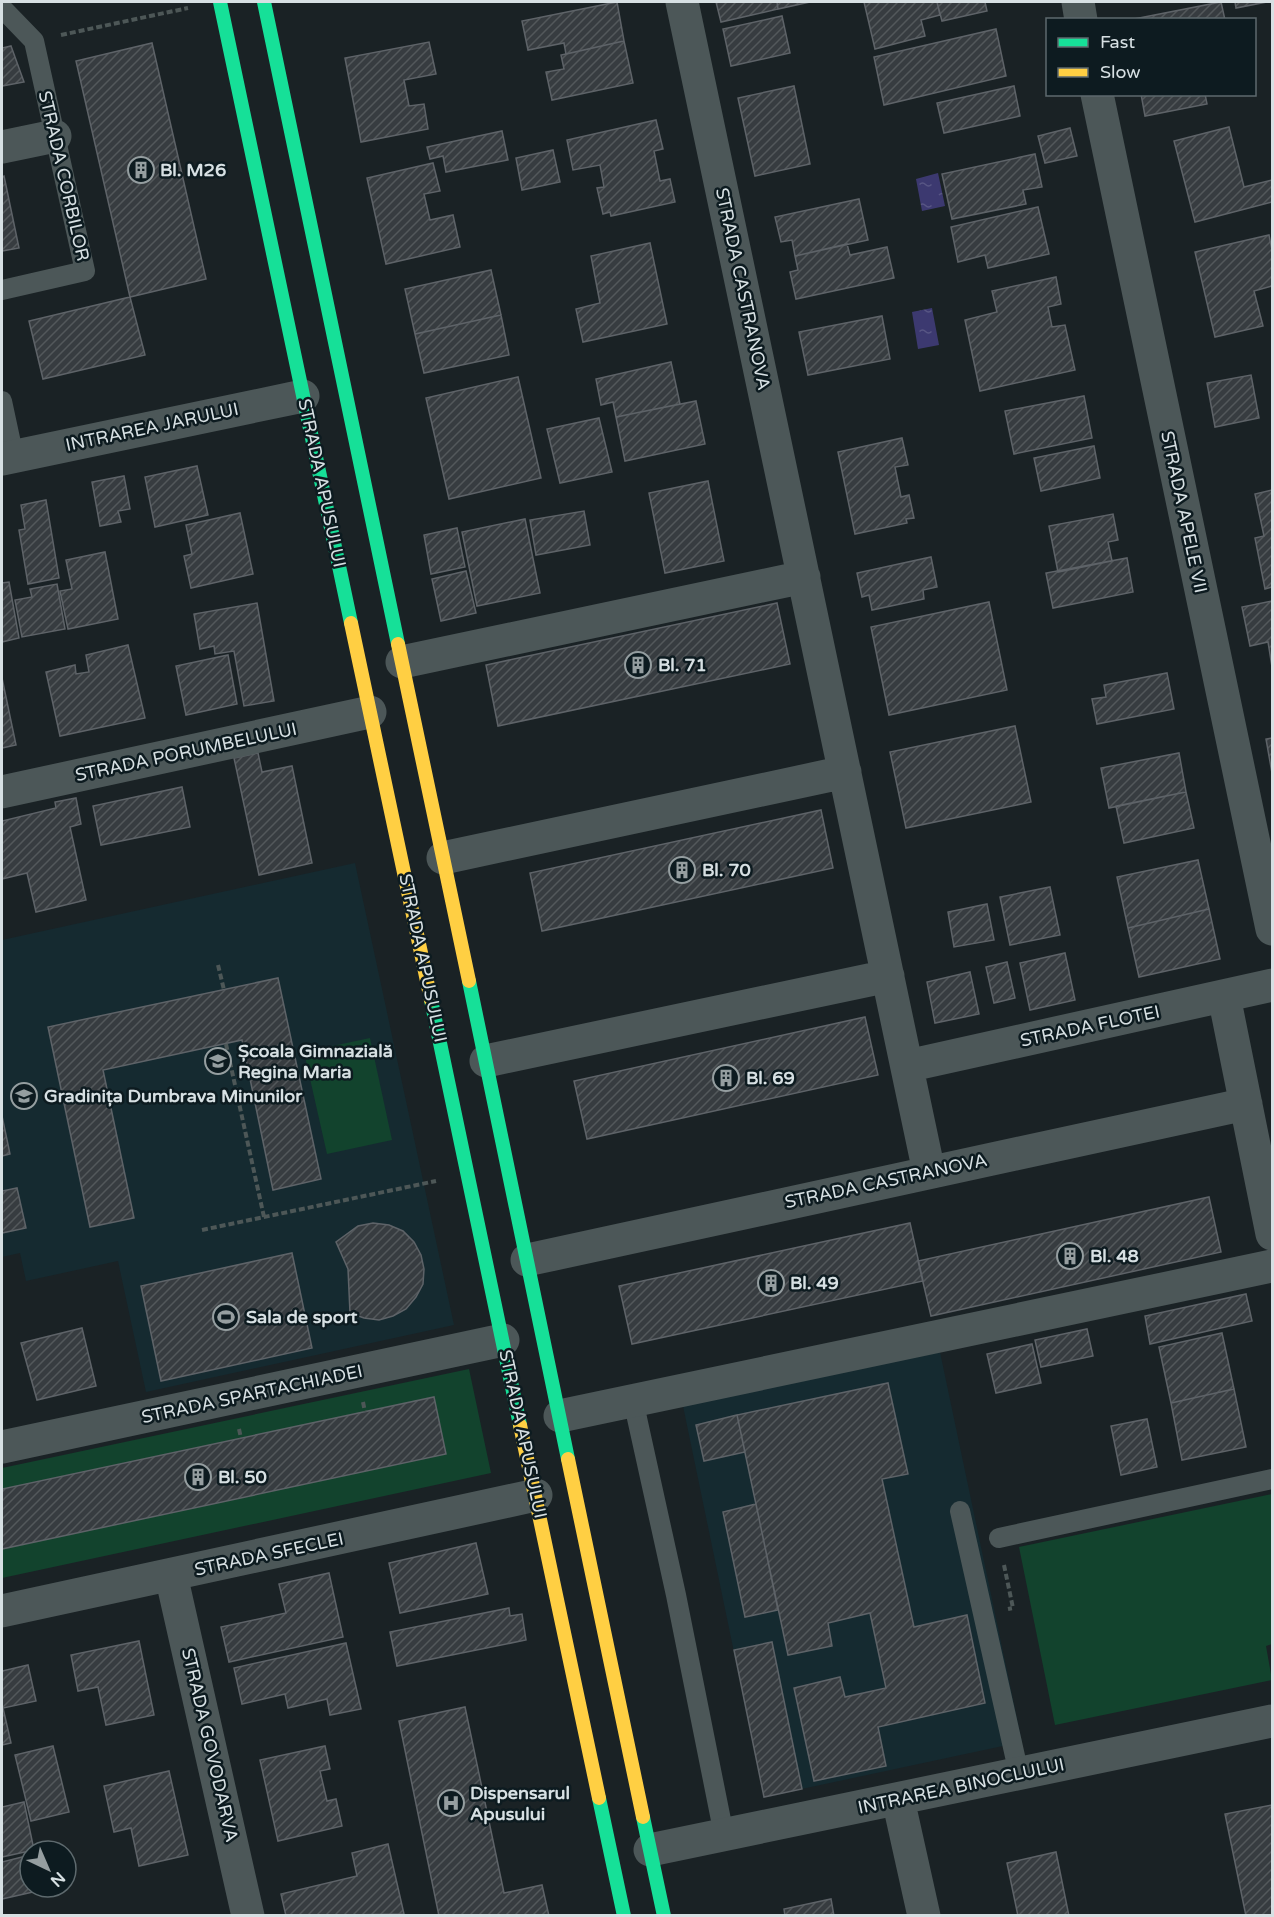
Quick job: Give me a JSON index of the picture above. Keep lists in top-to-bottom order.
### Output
{
  "streets": {
    "main road": ["STRADA APUSULUI"],
    "street": [
      "STRADA CASTRANOVA",
      "INTRAREA JARULUI",
      "STRADA APELE VII",
      "STRADA PORUMBELULUI",
      "STRADA FLOTEI",
      "STRADA SPARTACHIADEI",
      "STRADA SFECLEI",
      "STRADA GOVODARVA",
      "INTRAREA BINOCLULUI"
    ],
    "lane": ["STRADA CORBILOR"]
  },
  "crossings": [
    ["STRADA CASTRANOVA", "STRADA APUSULUI"],
    ["STRADA CASTRANOVA", "STRADA FLOTEI"],
    ["INTRAREA JARULUI", "STRADA APUSULUI"],
    ["STRADA APUSULUI", "STRADA PORUMBELULUI"],
    ["STRADA APUSULUI", "STRADA SPARTACHIADEI"],
    ["STRADA APUSULUI", "STRADA SFECLEI"],
    ["STRADA APUSULUI", "INTRAREA BINOCLULUI"],
    ["STRADA SFECLEI", "STRADA GOVODARVA"]
  ],
  "places": {
    "building": [
      "Bl. M26",
      "Bl. 71",
      "Bl. 70",
      "Bl. 69",
      "Bl. 48",
      "Bl. 49",
      "Bl. 50"
    ],
    "school or university": ["Școala Gimnazială Regina Maria", "Gradinița Dumbrava Minunilor"],
    "sports": ["Sala de sport"],
    "hospital": ["Dispensarul Apusului"]
  },
  "legend": ["Fast", "Slow"],
  "north": "bottom right"
}
